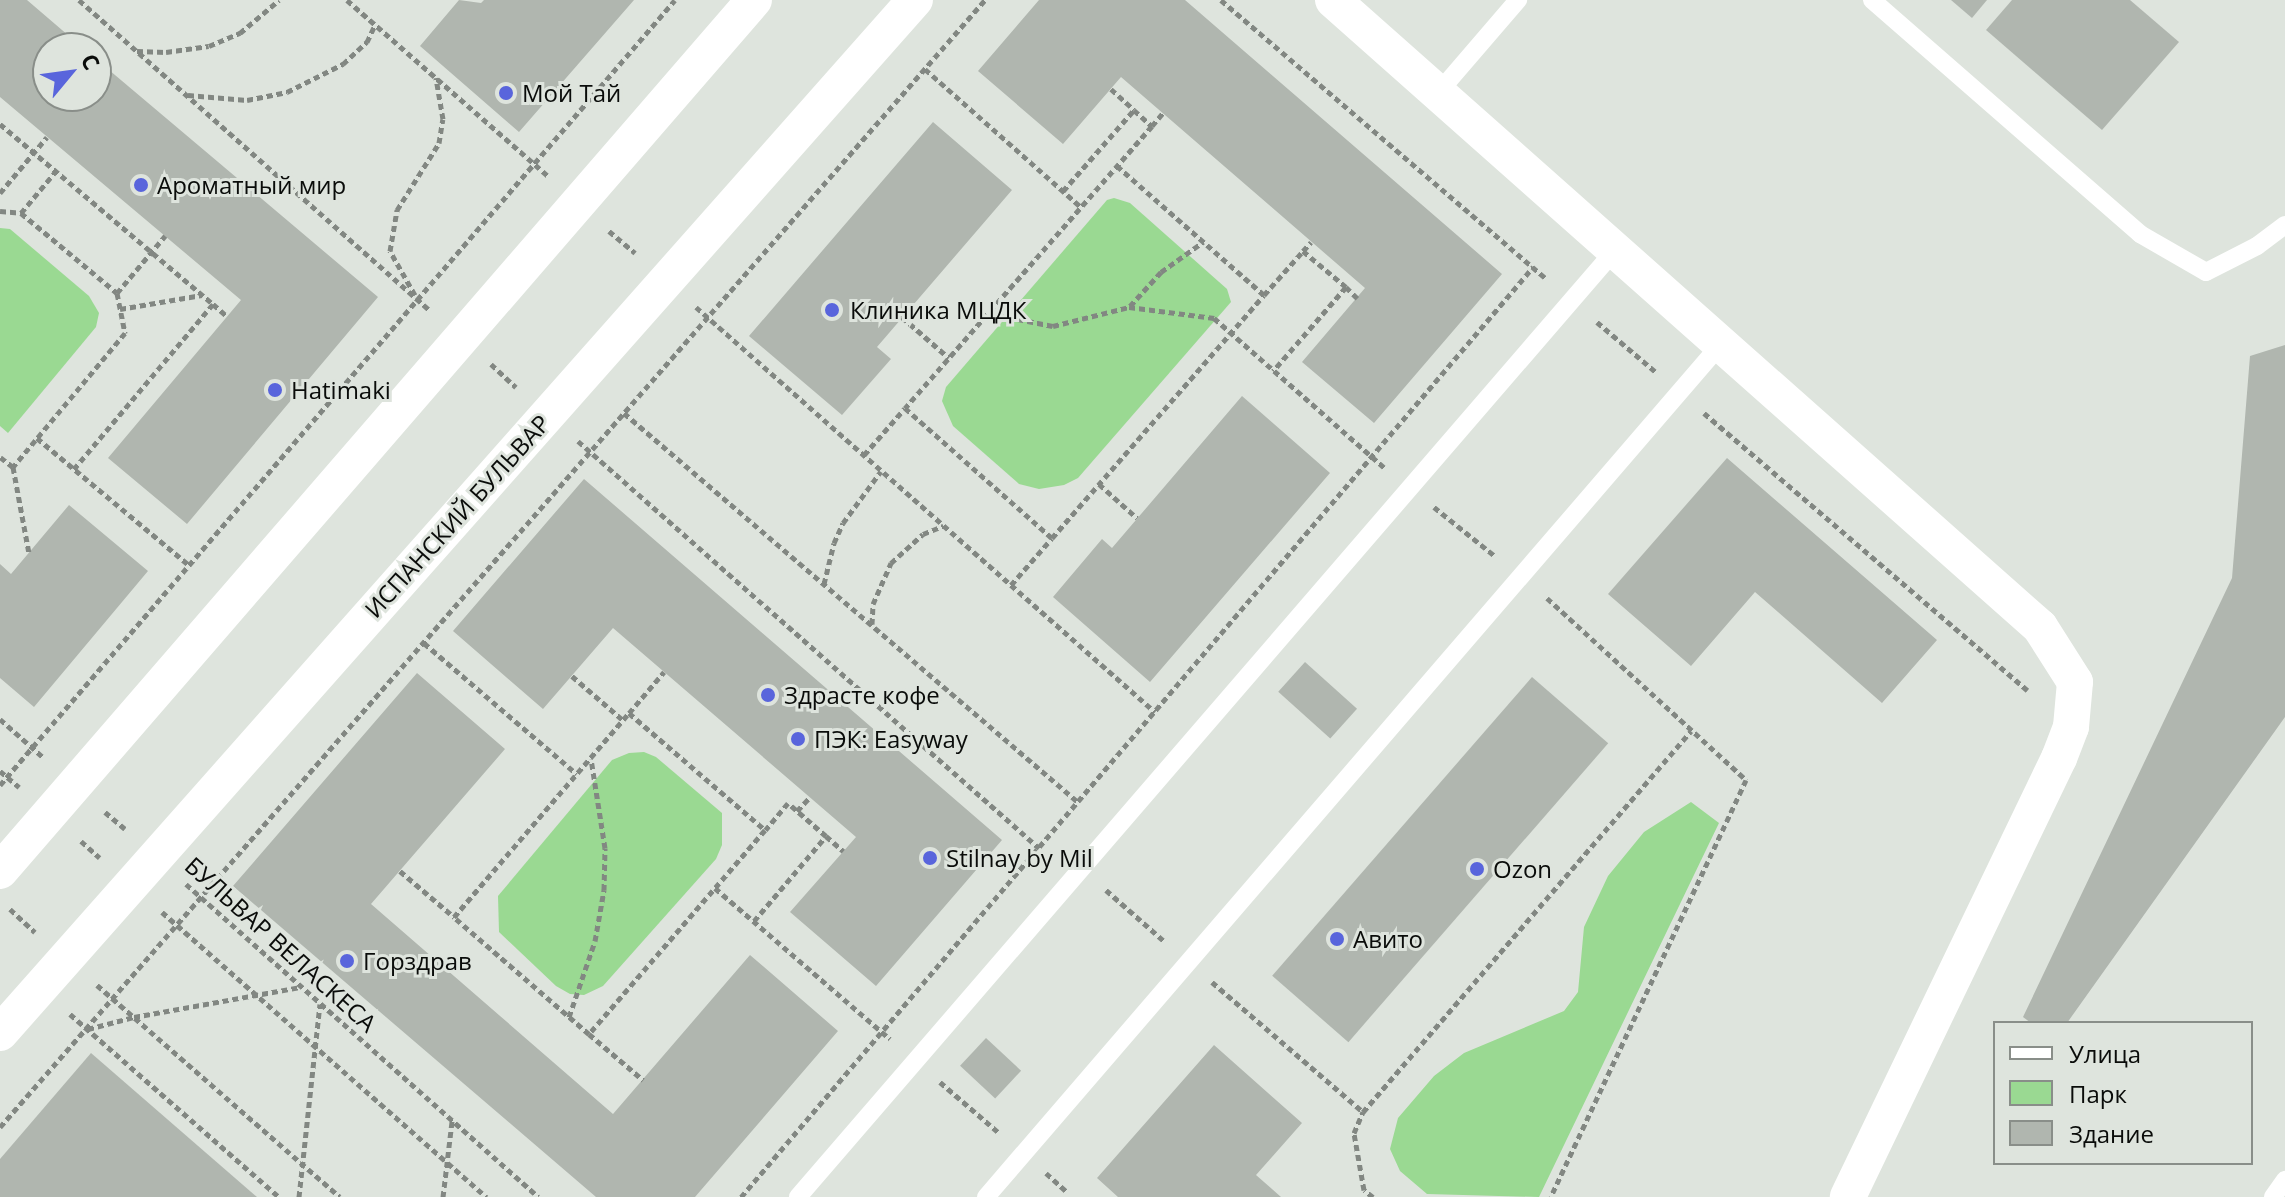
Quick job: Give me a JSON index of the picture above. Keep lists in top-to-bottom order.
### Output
{
  "streets": {
    "street": ["ИСПАНСКИЙ БУЛЬВАР"],
    "path": ["БУЛЬВАР ВЕЛАСКЕСА"]
  },
  "crossings": [
    ["ИСПАНСКИЙ БУЛЬВАР", "БУЛЬВАР ВЕЛАСКЕСА"]
  ],
  "places": [
    "Мой Тай",
    "Ароматный мир",
    "Клиника МЦДК",
    "Hatimaki",
    "Здрасте кофе",
    "ПЭК: Easyway",
    "Stilnay by Mil",
    "Ozon",
    "Авито",
    "Горздрав"
  ],
  "legend": ["Улица", "Парк", "Здание"],
  "north": "top right"
}
